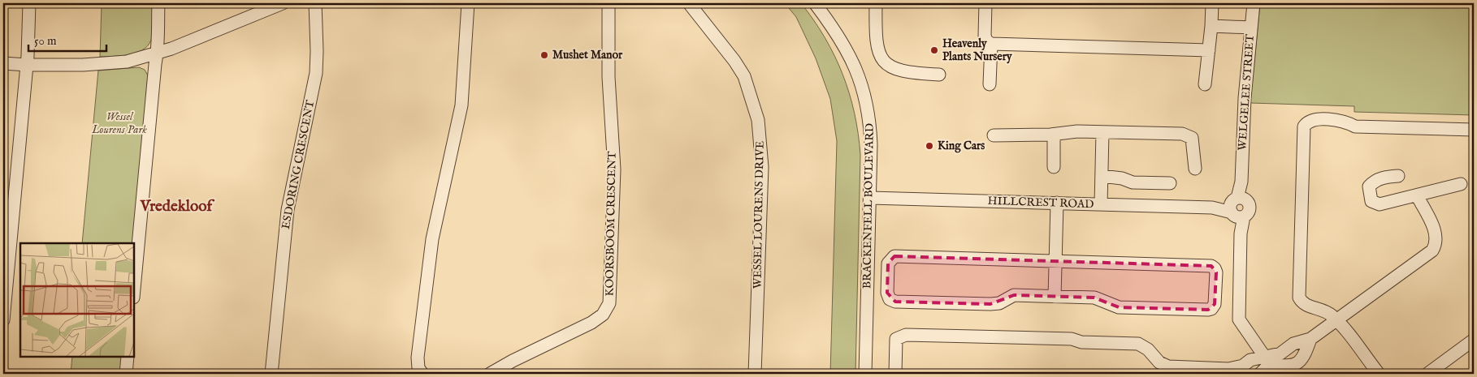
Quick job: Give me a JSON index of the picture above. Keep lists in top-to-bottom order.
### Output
{
  "streets": {
    "street": [
      "WELGELEE STREET",
      "ESDORING CRESCENT",
      "HILLCREST ROAD",
      "BRACKENFELL BOULEVARD",
      "WESSEL LOURENS DRIVE",
      "KOORSBOOM CRESCENT"
    ]
  },
  "crossings": [
    ["WELGELEE STREET", "HILLCREST ROAD"],
    ["HILLCREST ROAD", "BRACKENFELL BOULEVARD"]
  ],
  "districts": ["Vredekloof"],
  "parks": ["Wessel Lourens Park"],
  "places": ["Heavenly Plants Nursery", "Mushet Manor", "King Cars"],
  "scale_bar": "50 m"
}
